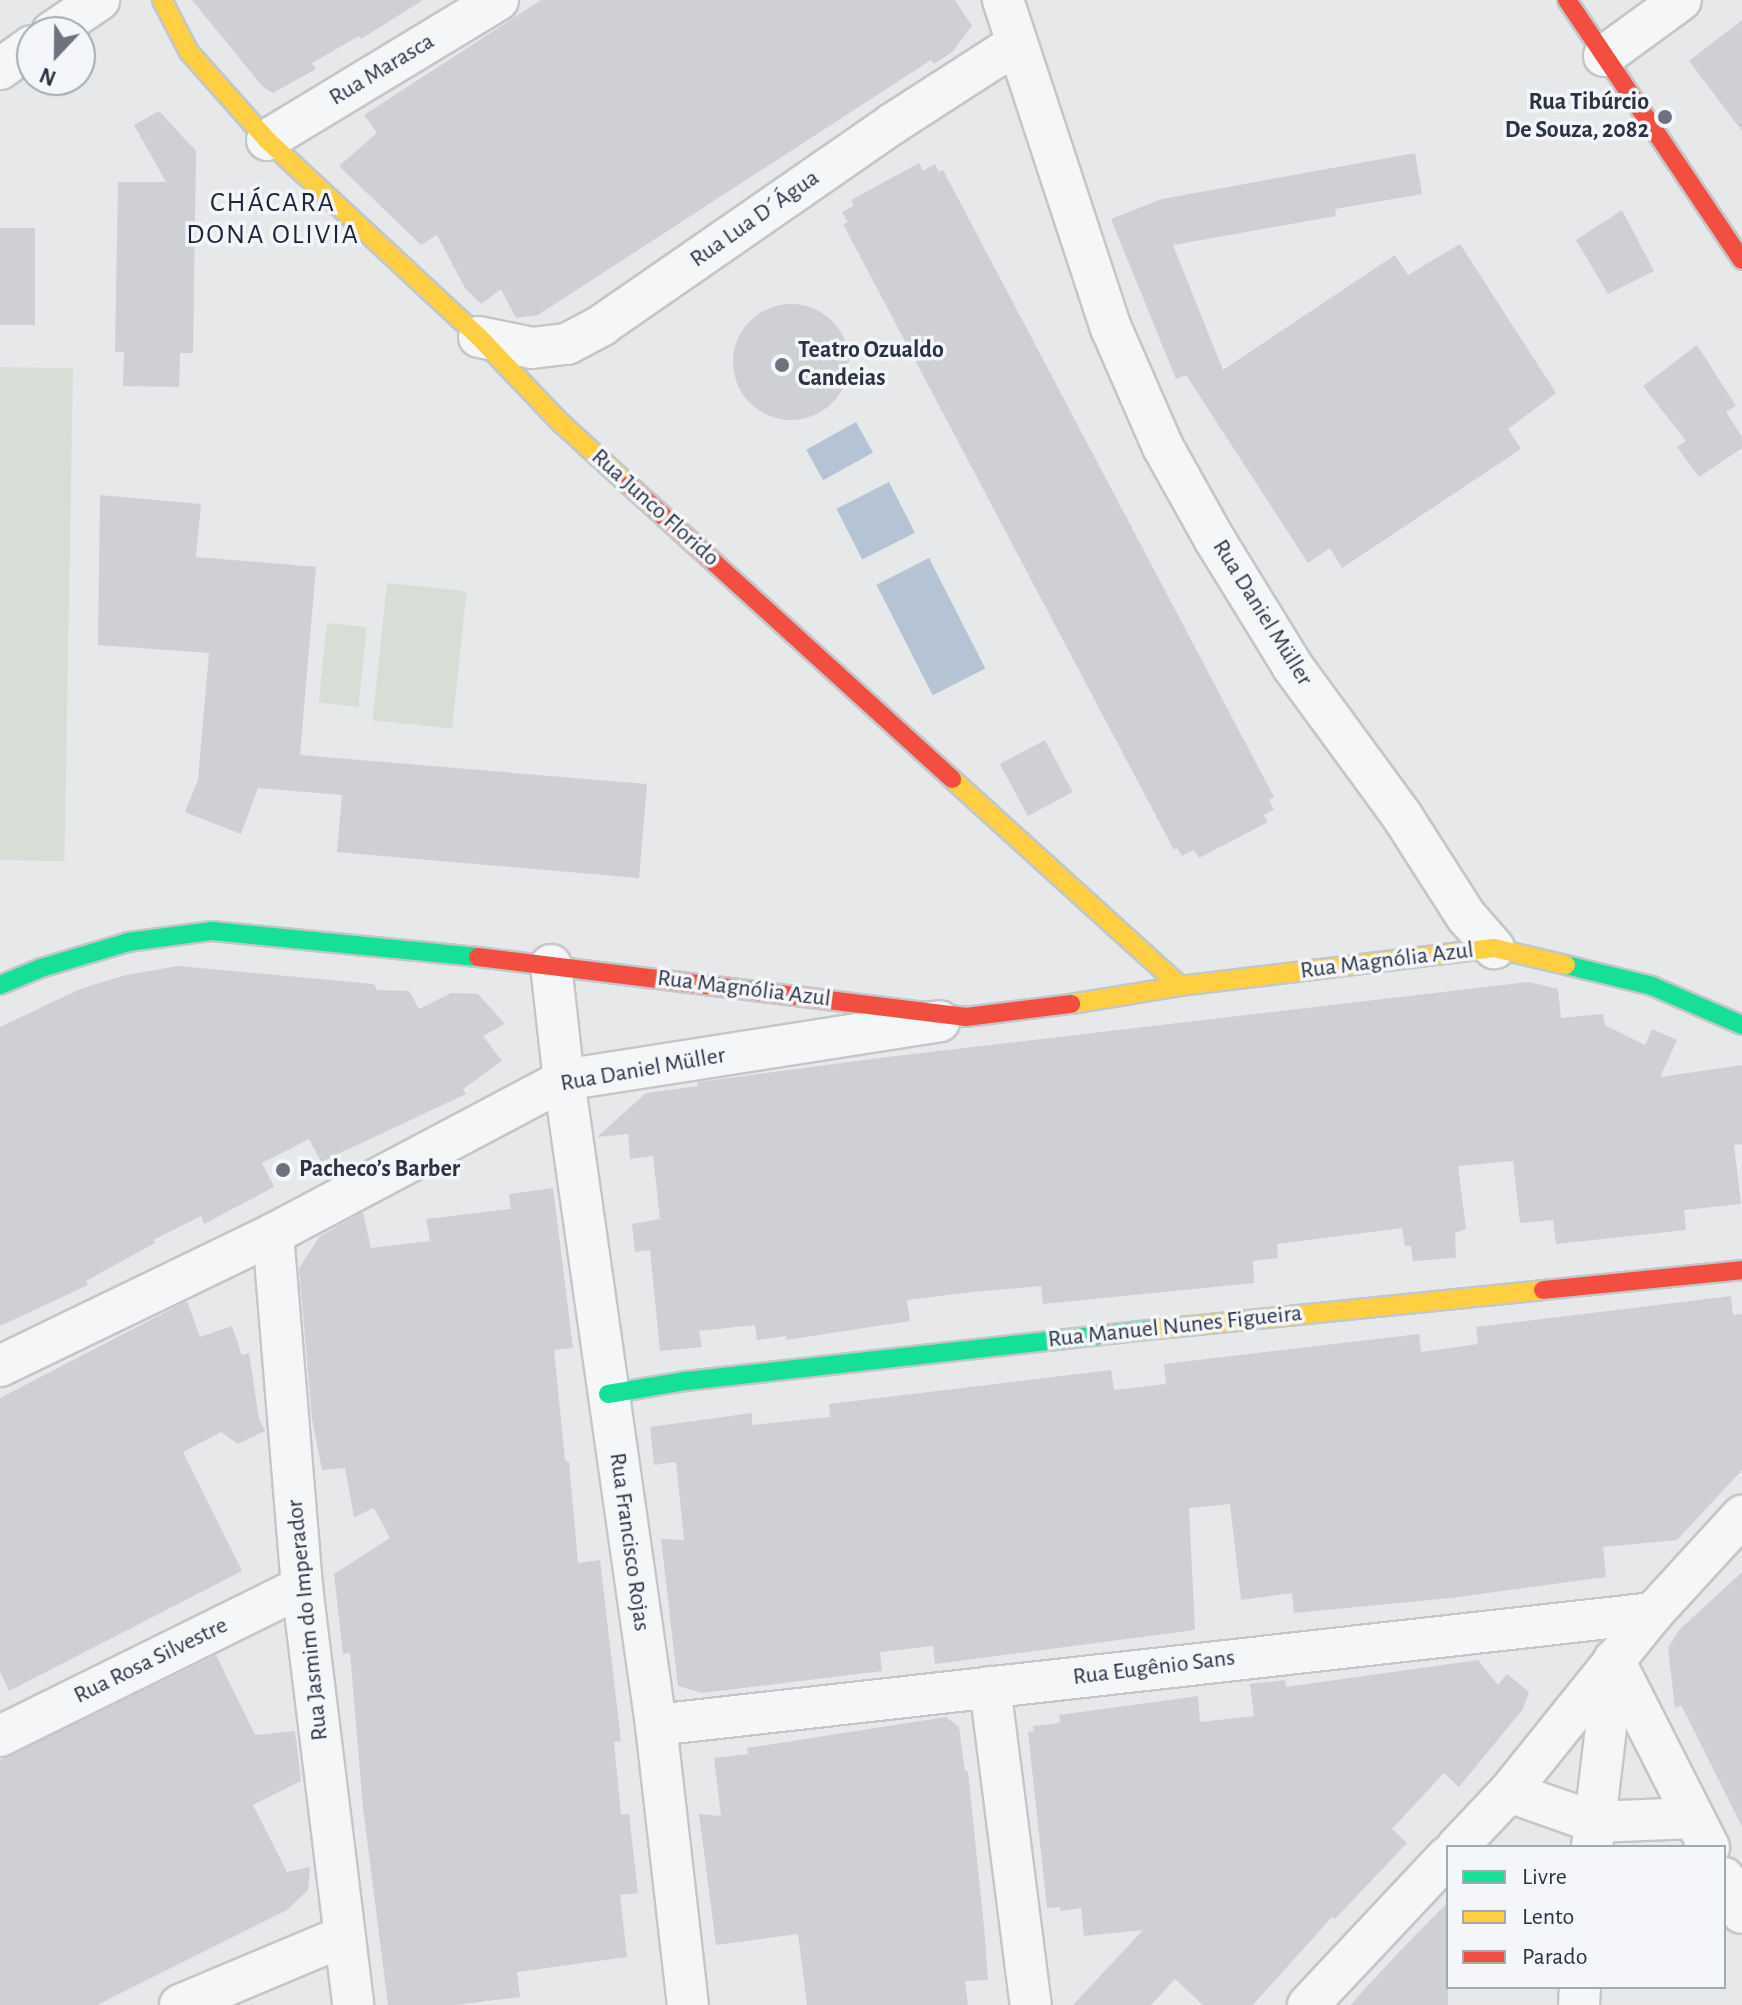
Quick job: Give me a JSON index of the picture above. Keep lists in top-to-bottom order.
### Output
{
  "streets": {
    "street": [
      "Rua Marasca",
      "Rua Lua D´Água",
      "Rua Junco Florido",
      "Rua Daniel Müller",
      "Rua Magnólia Azul",
      "Rua Manuel Nunes Figueira",
      "Rua Francisco Rojas",
      "Rua Jasmim do Imperador",
      "Rua Rosa Silvestre",
      "Rua Eugênio Sans"
    ]
  },
  "crossings": [
    ["Rua Marasca", "Rua Junco Florido"],
    ["Rua Lua D´Água", "Rua Junco Florido"],
    ["Rua Lua D´Água", "Rua Daniel Müller"],
    ["Rua Junco Florido", "Rua Magnólia Azul"],
    ["Rua Daniel Müller", "Rua Magnólia Azul"],
    ["Rua Daniel Müller", "Rua Francisco Rojas"],
    ["Rua Daniel Müller", "Rua Jasmim do Imperador"],
    ["Rua Magnólia Azul", "Rua Francisco Rojas"],
    ["Rua Manuel Nunes Figueira", "Rua Francisco Rojas"],
    ["Rua Francisco Rojas", "Rua Eugênio Sans"],
    ["Rua Jasmim do Imperador", "Rua Rosa Silvestre"]
  ],
  "districts": ["CHÁCARA DONA OLIVIA"],
  "places": ["Rua Tibúrcio De Souza, 2082", "Teatro Ozualdo Candeias", "Pacheco’s Barber"],
  "legend": ["Livre", "Lento", "Parado"],
  "north": "bottom"
}
